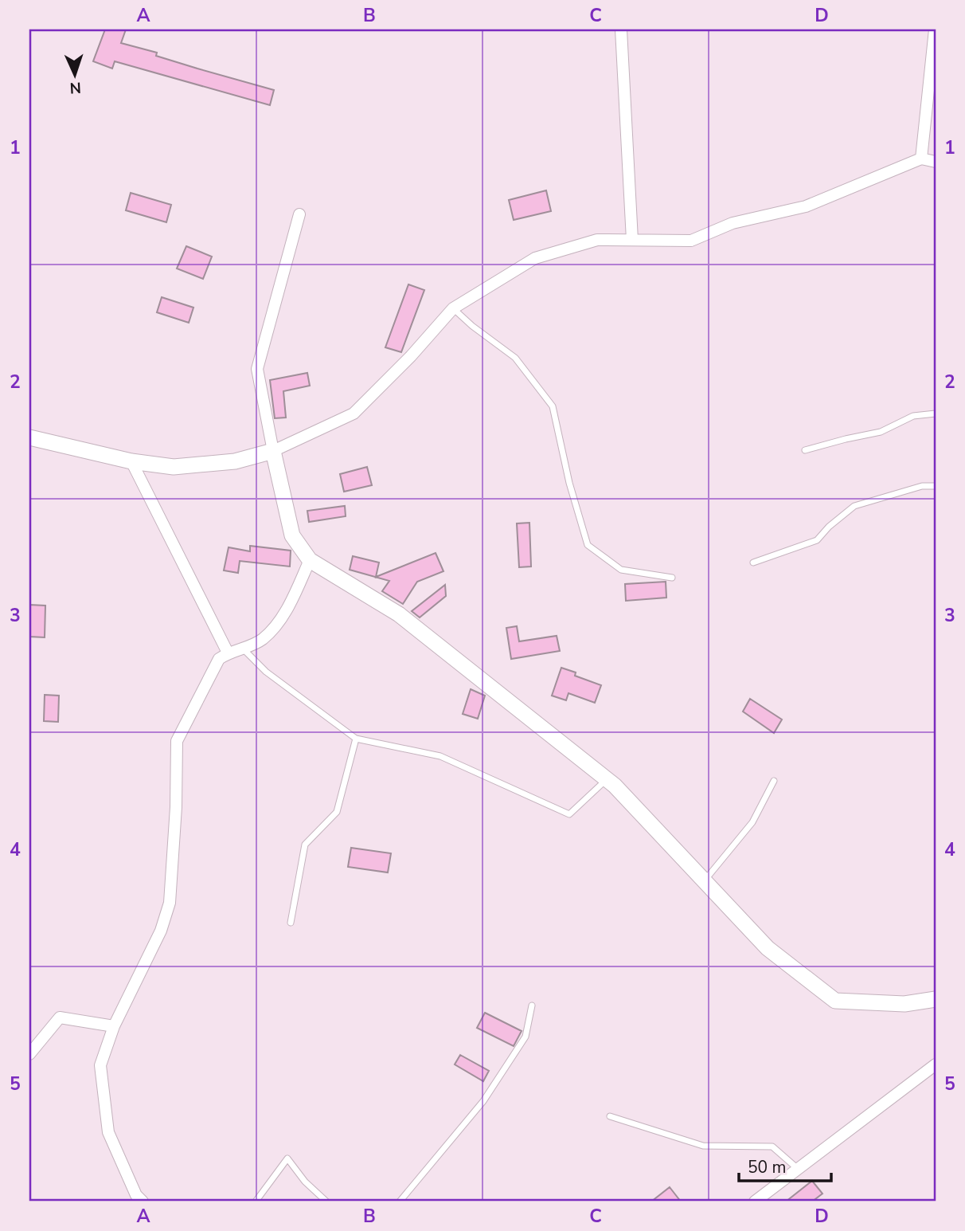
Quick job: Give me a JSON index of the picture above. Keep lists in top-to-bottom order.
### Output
{
  "scale_bar": "50 m",
  "north": "bottom",
  "grid": {
    "columns": [
      "A",
      "B",
      "C",
      "D"
    ],
    "rows": [
      "1",
      "2",
      "3",
      "4",
      "5"
    ]
  }
}
